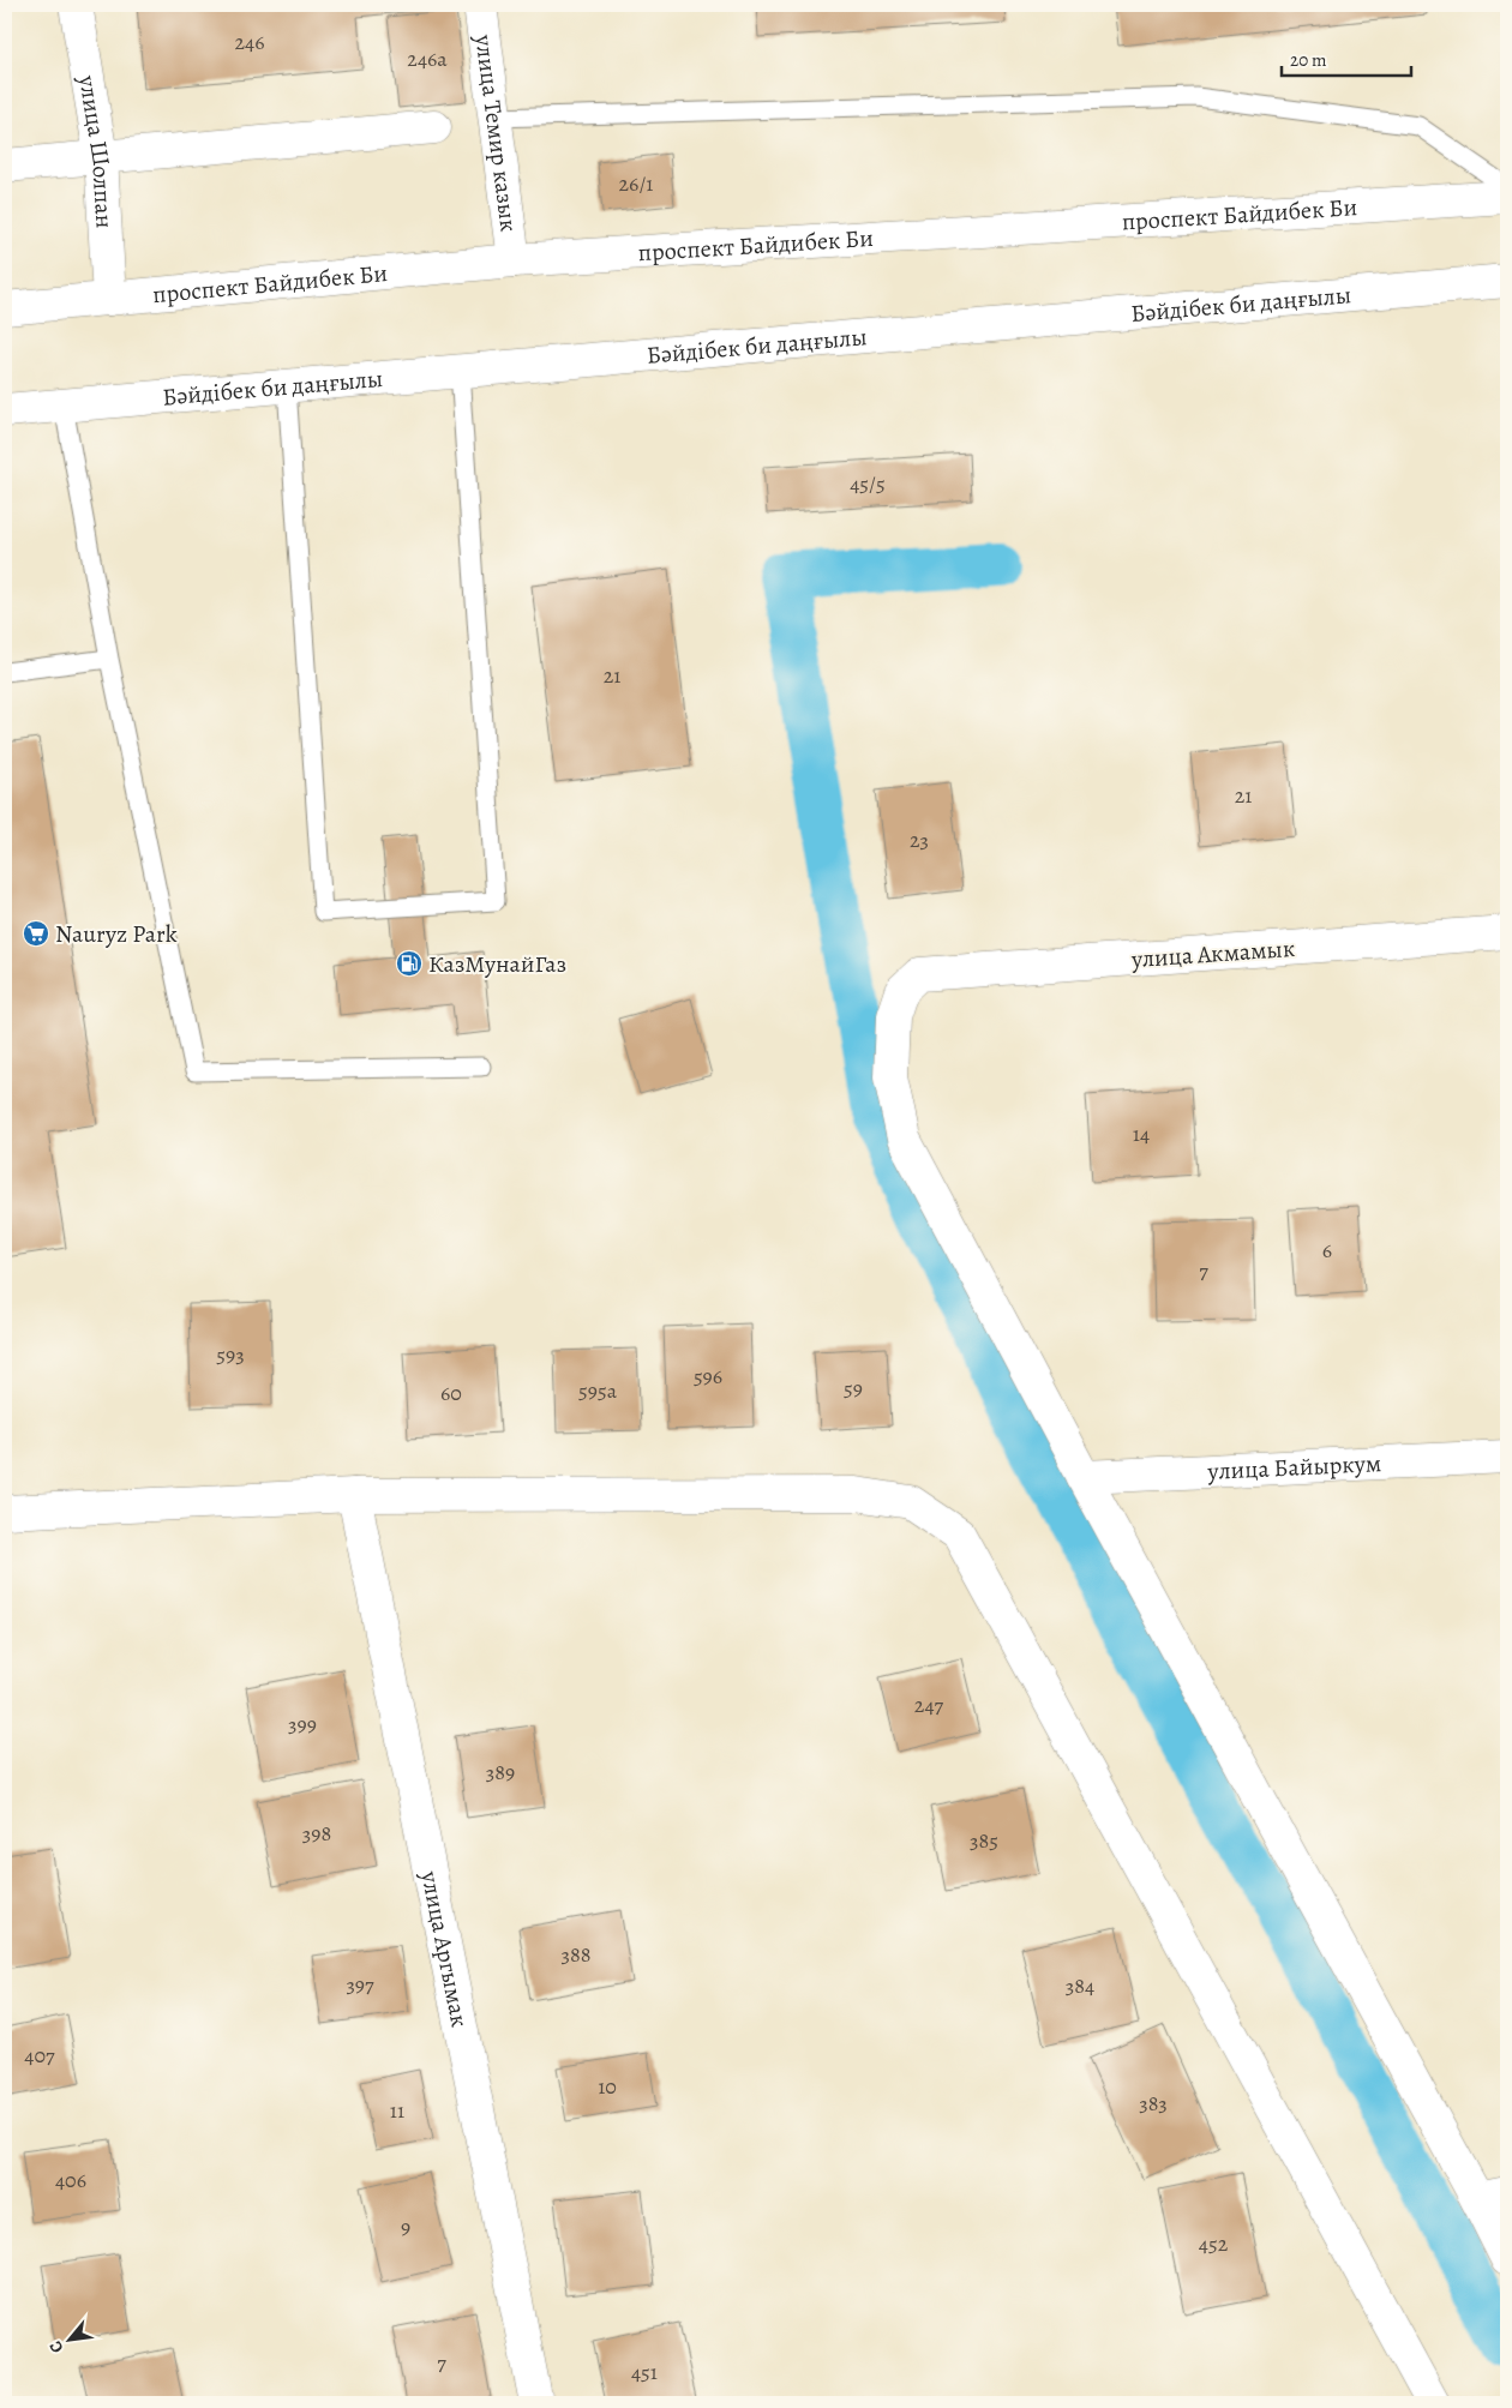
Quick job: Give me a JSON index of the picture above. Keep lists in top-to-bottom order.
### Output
{
  "streets": {
    "street": [
      "улица Темир казык",
      "улица Шолпан",
      "проспект Байдибек Би",
      "Бәйдібек би даңғылы",
      "улица Акмамык",
      "улица Байыркум",
      "улица Аргымак"
    ]
  },
  "crossings": [
    ["улица Темир казык", "проспект Байдибек Би"],
    ["улица Шолпан", "проспект Байдибек Би"],
    ["улица Акмамык", "улица Байыркум"]
  ],
  "places": {
    "supermarket": ["Nauryz Park"],
    "fuel station": ["КазМунайГаз"]
  },
  "house_numbers": [
    "246",
    "246а",
    "26/1",
    "45/5",
    "21",
    "21",
    "23",
    "14",
    "6",
    "7",
    "593",
    "596",
    "59",
    "595а",
    "60",
    "247",
    "399",
    "389",
    "398",
    "385",
    "388",
    "397",
    "384",
    "407",
    "10",
    "383",
    "11",
    "406",
    "9",
    "452",
    "7",
    "451"
  ],
  "scale_bar": "20 m",
  "north": "bottom left"
}
